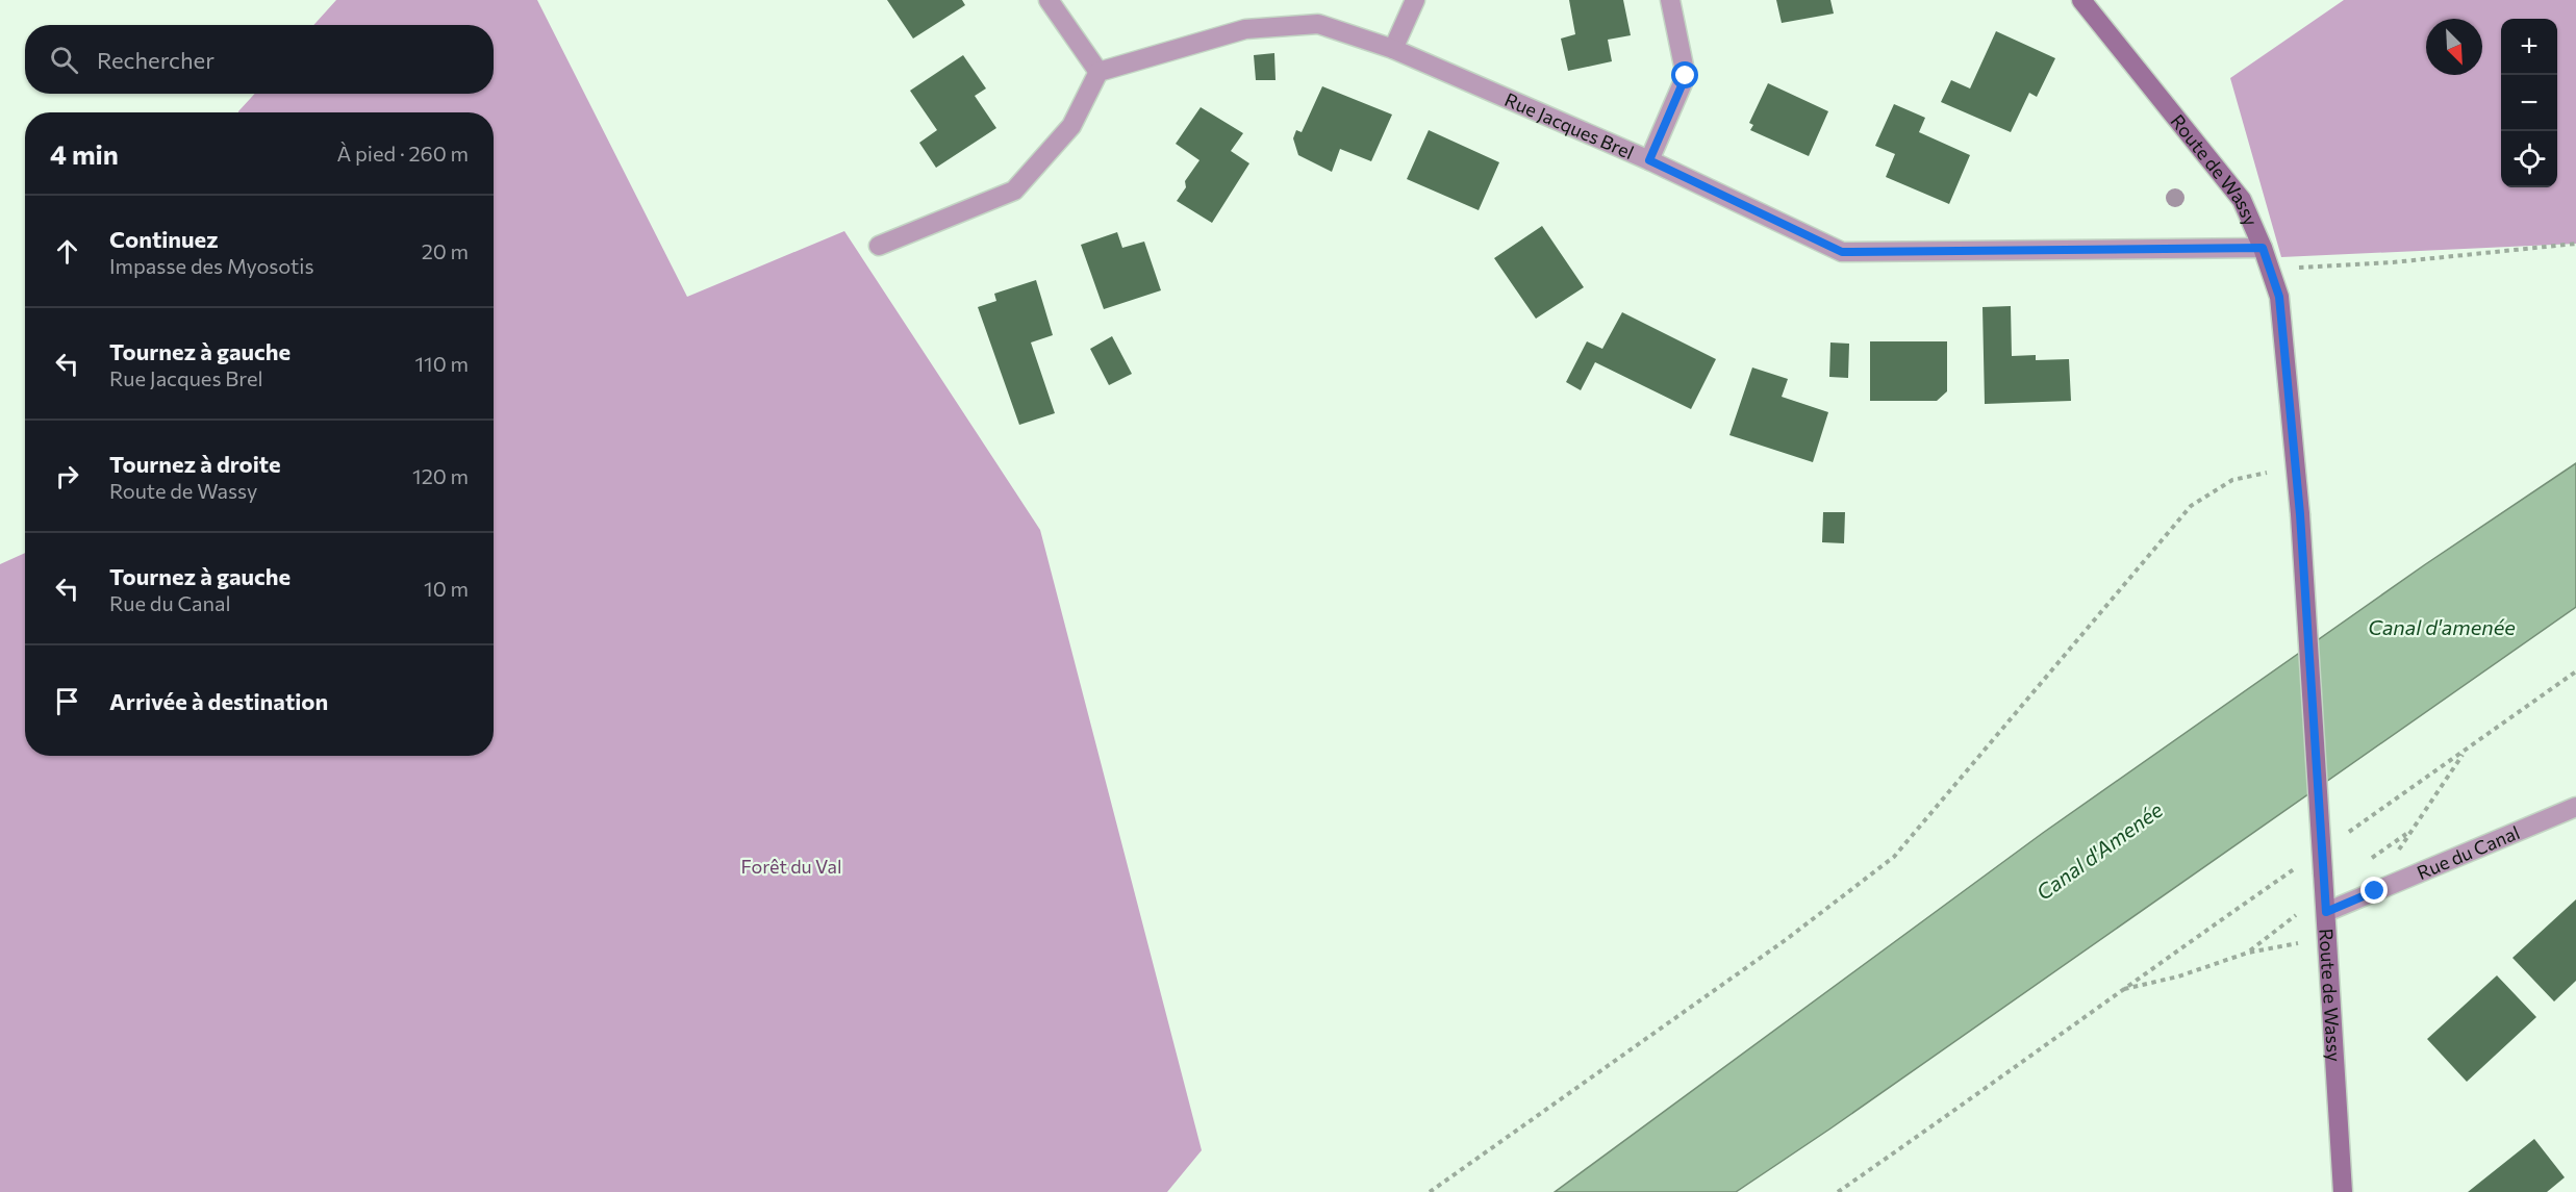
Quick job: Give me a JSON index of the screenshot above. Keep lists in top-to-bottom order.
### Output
{
  "streets": {
    "street": ["Rue Jacques Brel", "Route de Wassy", "Rue du Canal"]
  },
  "crossings": [
    ["Rue Jacques Brel", "Route de Wassy"],
    ["Route de Wassy", "Rue du Canal"]
  ],
  "water": ["Canal d'amenée", "Canal d'Amenée"],
  "parks": ["Forêt du Val"],
  "north": "bottom right",
  "page": {
    "map_buttons": ["+", "−"],
    "search": "Rechercher",
    "heading": ["4 min", "À pied · 260 m"],
    "list": [
      ["Continuez", "Impasse des Myosotis", "20 m"],
      ["Tournez à gauche", "Rue Jacques Brel", "110 m"],
      ["Tournez à droite", "Route de Wassy", "120 m"],
      ["Tournez à gauche", "Rue du Canal", "10 m"],
      "Arrivée à destination"
    ]
  }
}
